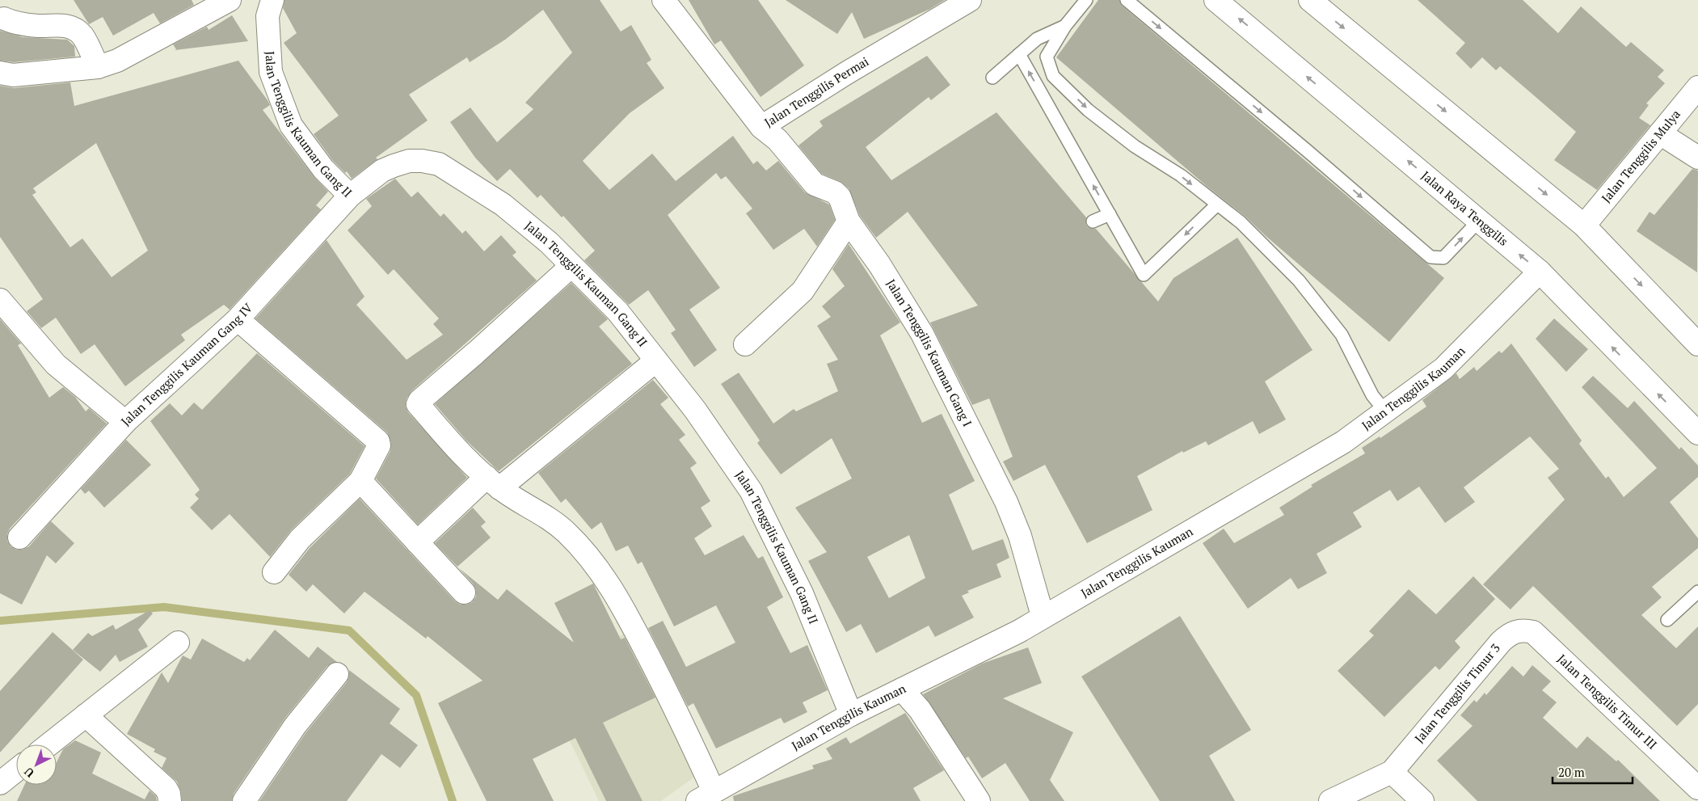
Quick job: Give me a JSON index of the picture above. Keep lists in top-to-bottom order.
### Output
{
  "streets": {
    "street": [
      "Jalan Tenggilis Permai",
      "Jalan Tenggilis Kauman Gang II",
      "Jalan Tenggilis Mulya",
      "Jalan Raya Tenggilis",
      "Jalan Tenggilis Kauman Gang I",
      "Jalan Tenggilis Kauman Gang IV",
      "Jalan Tenggilis Kauman",
      "Jalan Tenggilis Timur 3",
      "Jalan Tenggilis Timur III"
    ]
  },
  "crossings": [
    ["Jalan Tenggilis Permai", "Jalan Tenggilis Kauman Gang I"],
    ["Jalan Tenggilis Kauman Gang II", "Jalan Tenggilis Kauman Gang IV"],
    ["Jalan Tenggilis Kauman Gang II", "Jalan Tenggilis Kauman"],
    ["Jalan Raya Tenggilis", "Jalan Tenggilis Kauman"],
    ["Jalan Tenggilis Kauman Gang I", "Jalan Tenggilis Kauman"],
    ["Jalan Tenggilis Timur 3", "Jalan Tenggilis Timur III"]
  ],
  "scale_bar": "20 m",
  "north": "bottom left"
}
